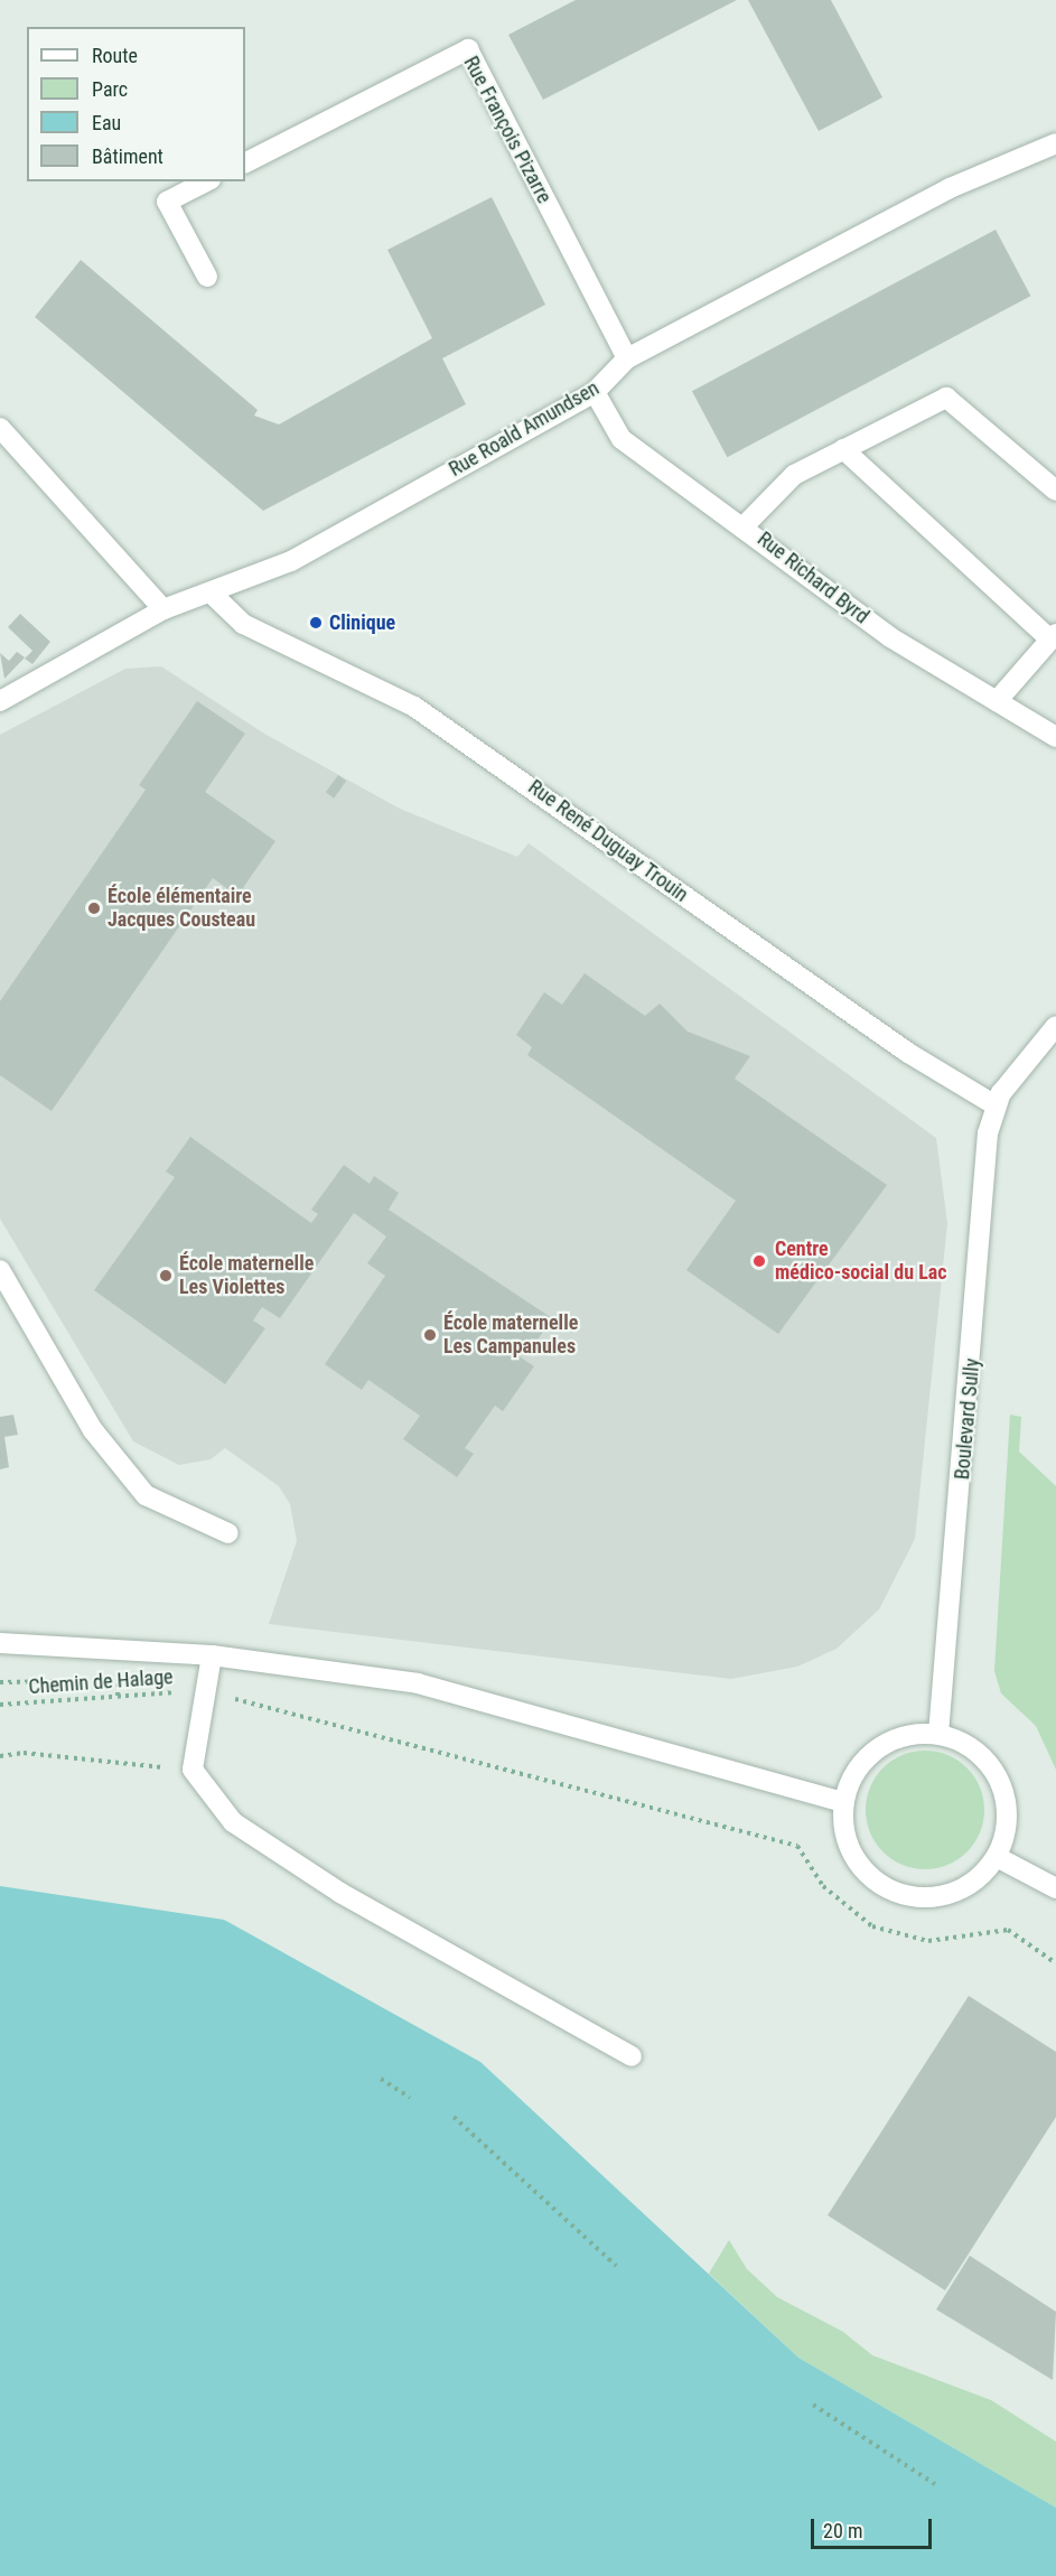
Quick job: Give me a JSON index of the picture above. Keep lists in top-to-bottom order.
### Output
{
  "streets": {
    "street": [
      "Rue François Pizarre",
      "Rue Roald Amundsen",
      "Rue Richard Byrd",
      "Rue René Duguay Trouin",
      "Boulevard Sully"
    ],
    "path": ["Chemin de Halage"]
  },
  "crossings": [
    ["Rue François Pizarre", "Rue Roald Amundsen"],
    ["Rue Roald Amundsen", "Rue Richard Byrd"],
    ["Rue Roald Amundsen", "Rue René Duguay Trouin"],
    ["Rue René Duguay Trouin", "Boulevard Sully"]
  ],
  "places": [
    "Clinique",
    "École élémentaire Jacques Cousteau",
    "Centre médico-social du Lac",
    "École maternelle Les Violettes",
    "École maternelle Les Campanules"
  ],
  "legend": [
    "Route",
    "Parc",
    "Eau",
    "Bâtiment"
  ],
  "scale_bar": "20 m"
}
